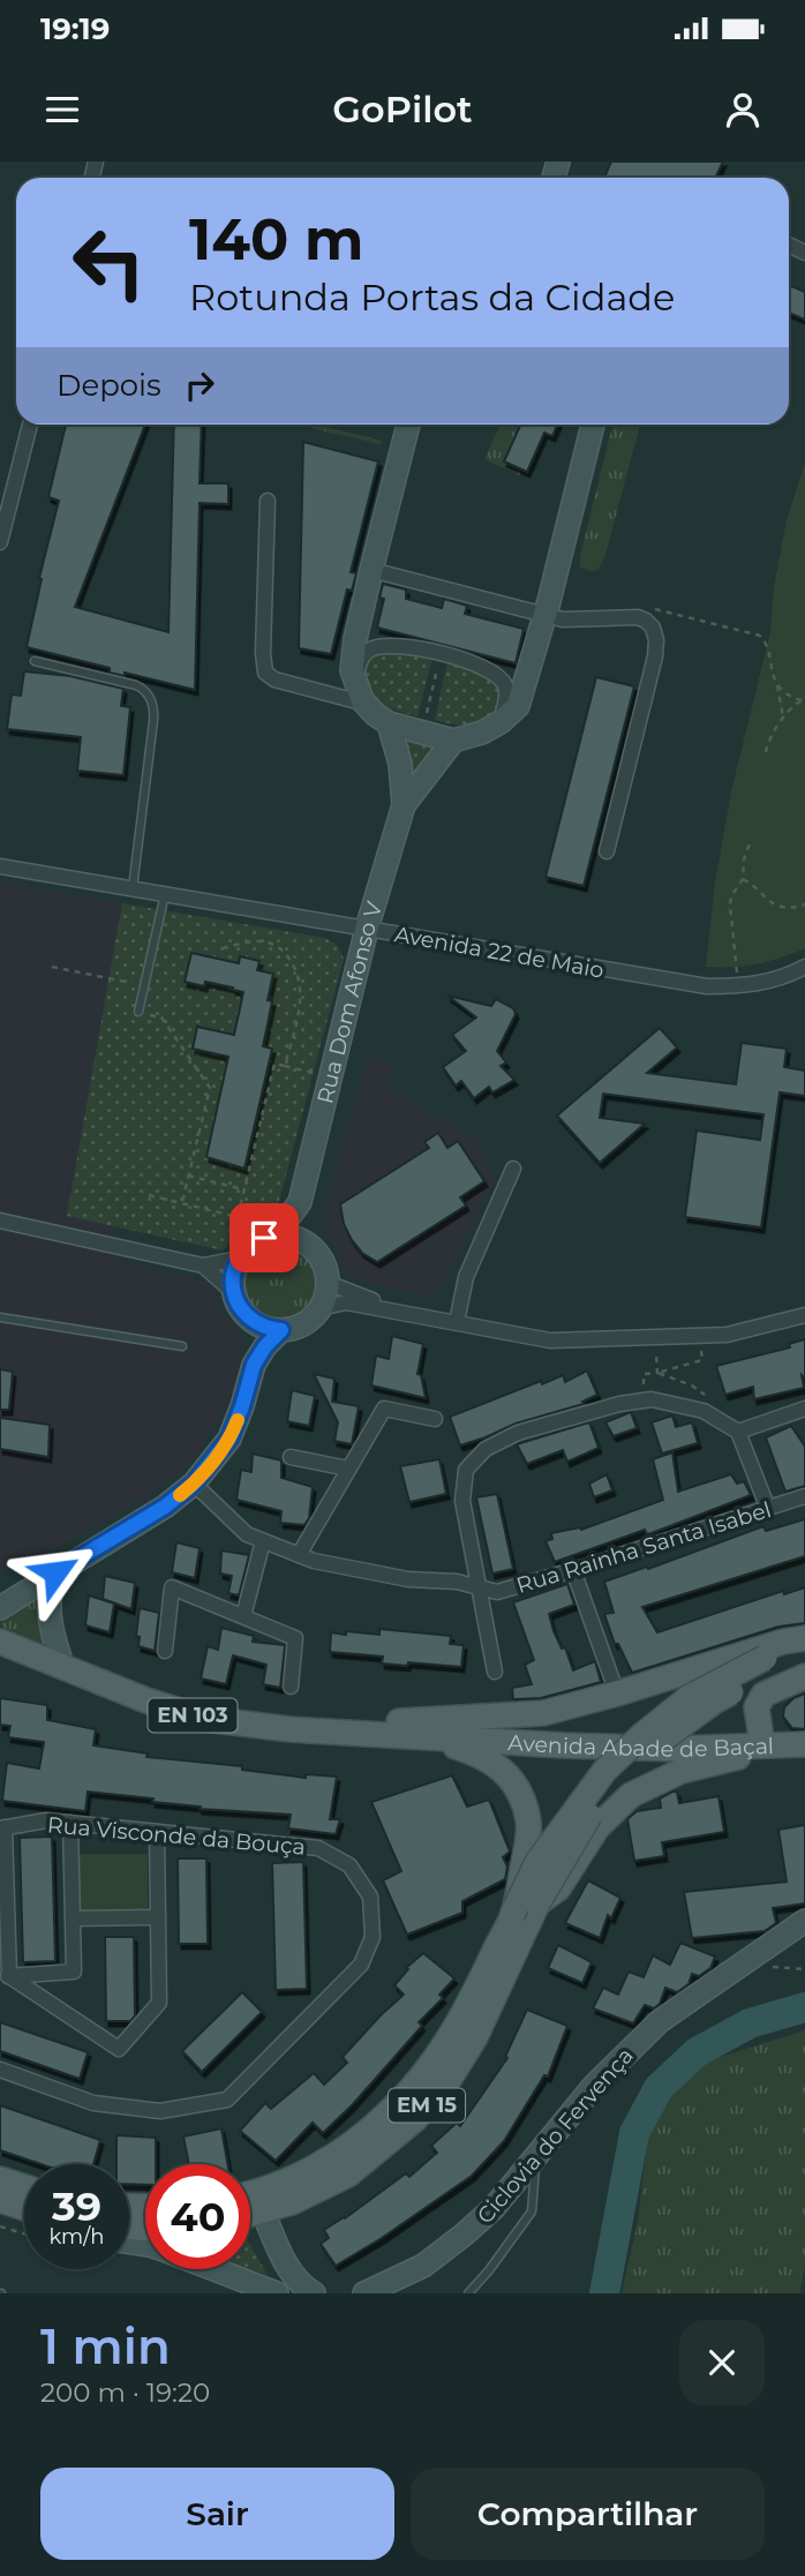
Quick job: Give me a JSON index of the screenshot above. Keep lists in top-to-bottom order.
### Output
{
  "streets": {
    "main road": ["EN 103", "Avenida Abade de Baçal", "EM 15"],
    "street": [
      "Avenida 22 de Maio",
      "Rua Dom Afonso V",
      "Rua Rainha Santa Isabel",
      "Rua Visconde da Bouça"
    ]
  },
  "crossings": [
    ["Avenida 22 de Maio", "Rua Dom Afonso V"],
    ["EN 103", "Avenida Abade de Baçal"]
  ],
  "page": {
    "status": "19:19",
    "header": "GoPilot",
    "turn": ["140 m", "Rotunda Portas da Cidade"],
    "then": "Depois",
    "speed": "39 km/h",
    "limit": "40",
    "heading": ["1 min", "200 m · 19:20"],
    "buttons": ["Sair", "Compartilhar"]
  }
}
